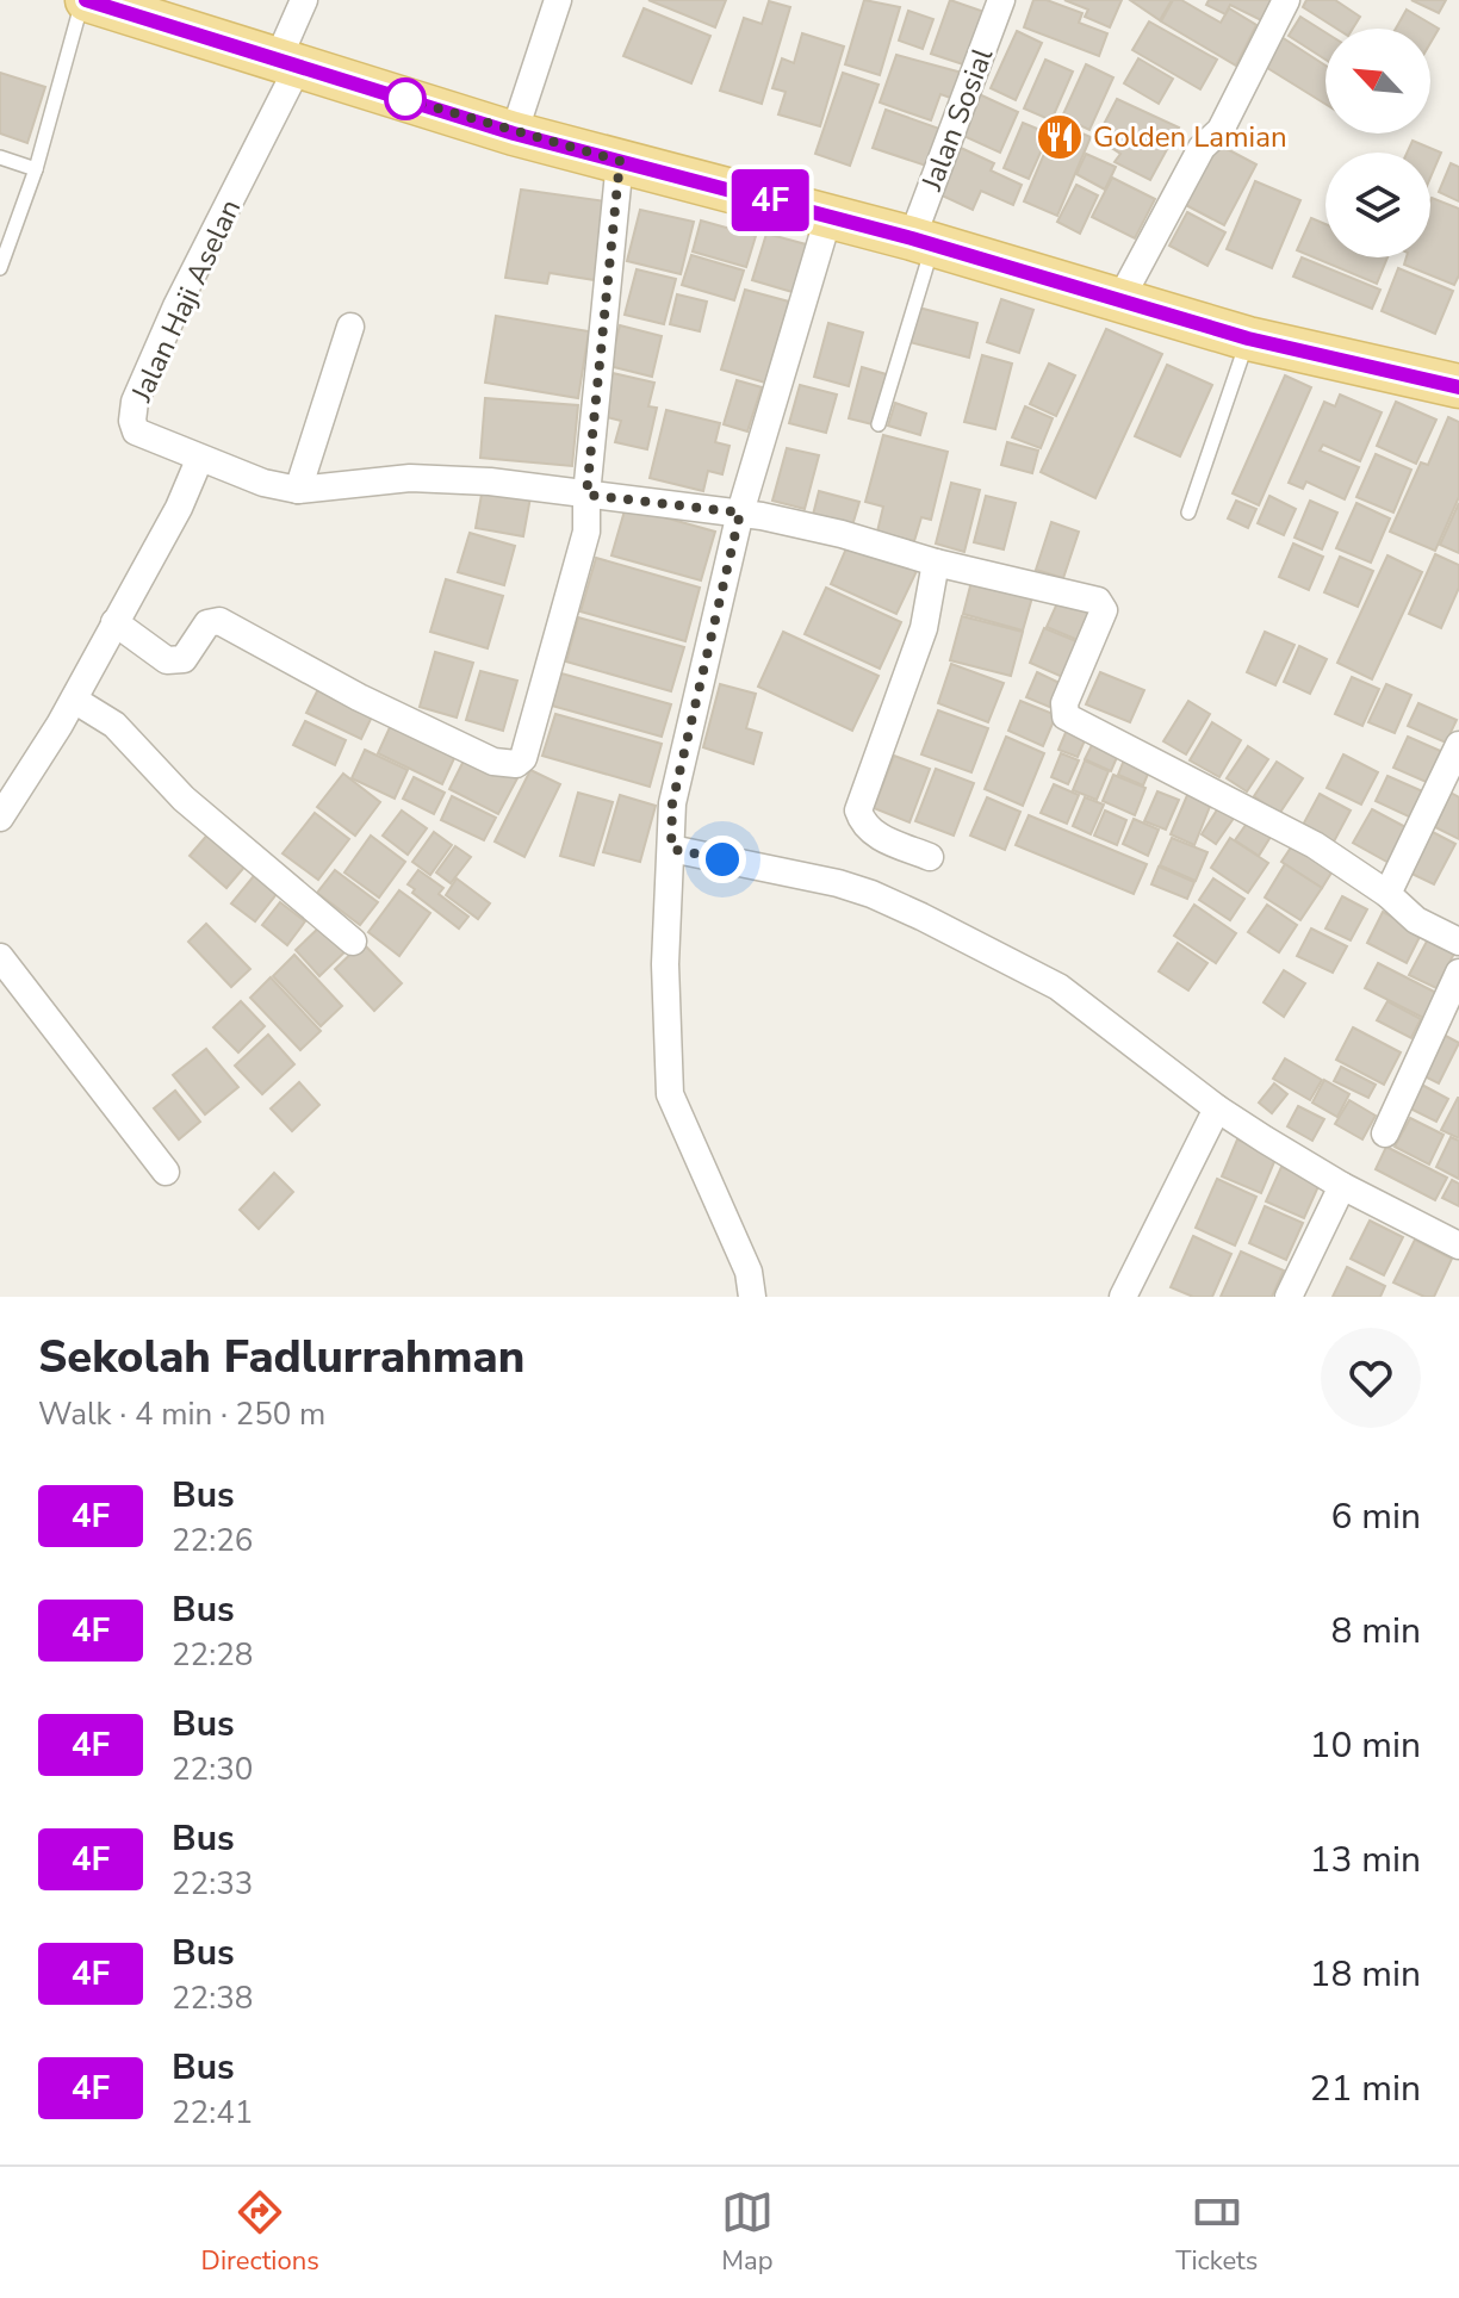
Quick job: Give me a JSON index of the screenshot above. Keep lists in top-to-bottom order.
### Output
{
  "streets": {
    "street": ["Jalan Sosial", "Jalan Haji Aselan"]
  },
  "places": {
    "restaurant": ["Golden Lamian"]
  },
  "lines": ["bus line 4F"],
  "north": "top left",
  "page": {
    "on_map": "4F",
    "heading": ["Sekolah Fadlurrahman", "Walk · 4 min · 250 m"],
    "list": [
      {
        "mark": "4F",
        "name": "Bus",
        "note": "22:26",
        "value": "6 min"
      },
      {
        "mark": "4F",
        "name": "Bus",
        "note": "22:28",
        "value": "8 min"
      },
      {
        "mark": "4F",
        "name": "Bus",
        "note": "22:30",
        "value": "10 min"
      },
      {
        "mark": "4F",
        "name": "Bus",
        "note": "22:33",
        "value": "13 min"
      },
      {
        "mark": "4F",
        "name": "Bus",
        "note": "22:38",
        "value": "18 min"
      },
      {
        "mark": "4F",
        "name": "Bus",
        "note": "22:41",
        "value": "21 min"
      }
    ],
    "tabs": ["Directions", "Map", "Tickets"]
  }
}
